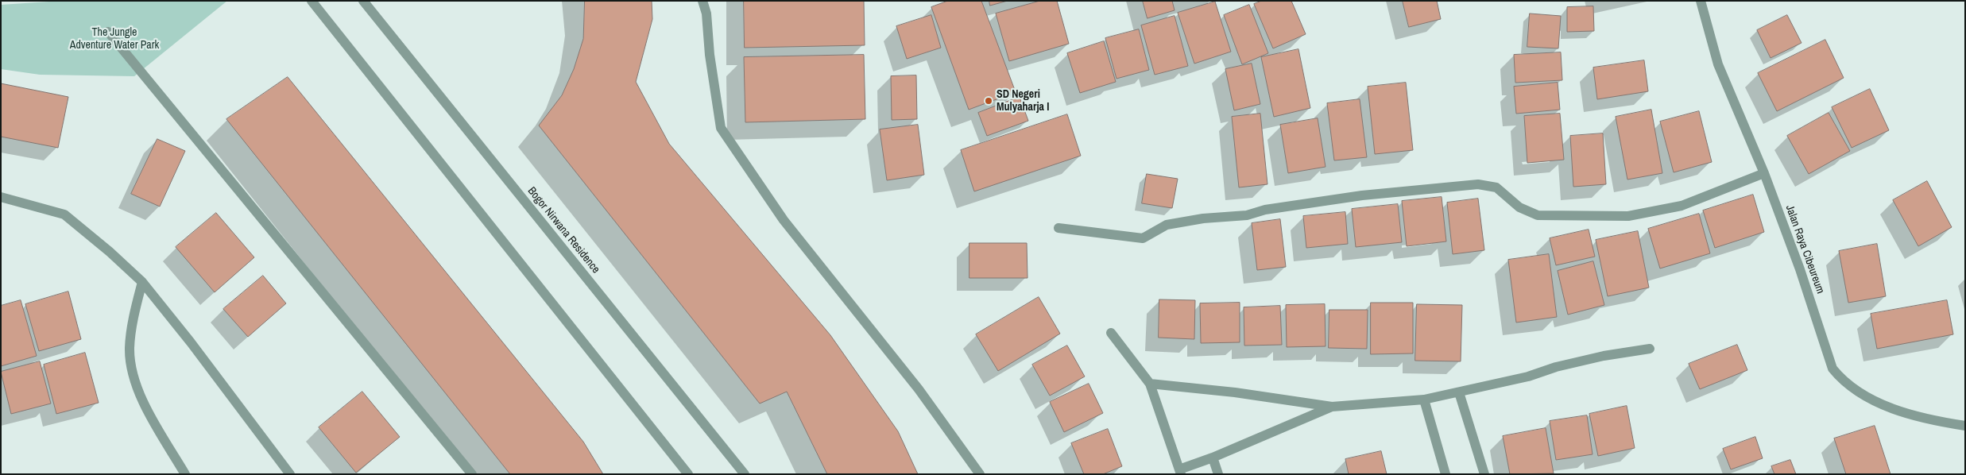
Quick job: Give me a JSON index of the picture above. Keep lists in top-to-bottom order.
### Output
{
  "streets": {
    "street": ["Bogor Nirwana Residence", "Jalan Raya Cibeureum"]
  },
  "parks": ["The Jungle Adventure Water Park"],
  "places": ["SD Negeri Mulyaharja I"]
}
